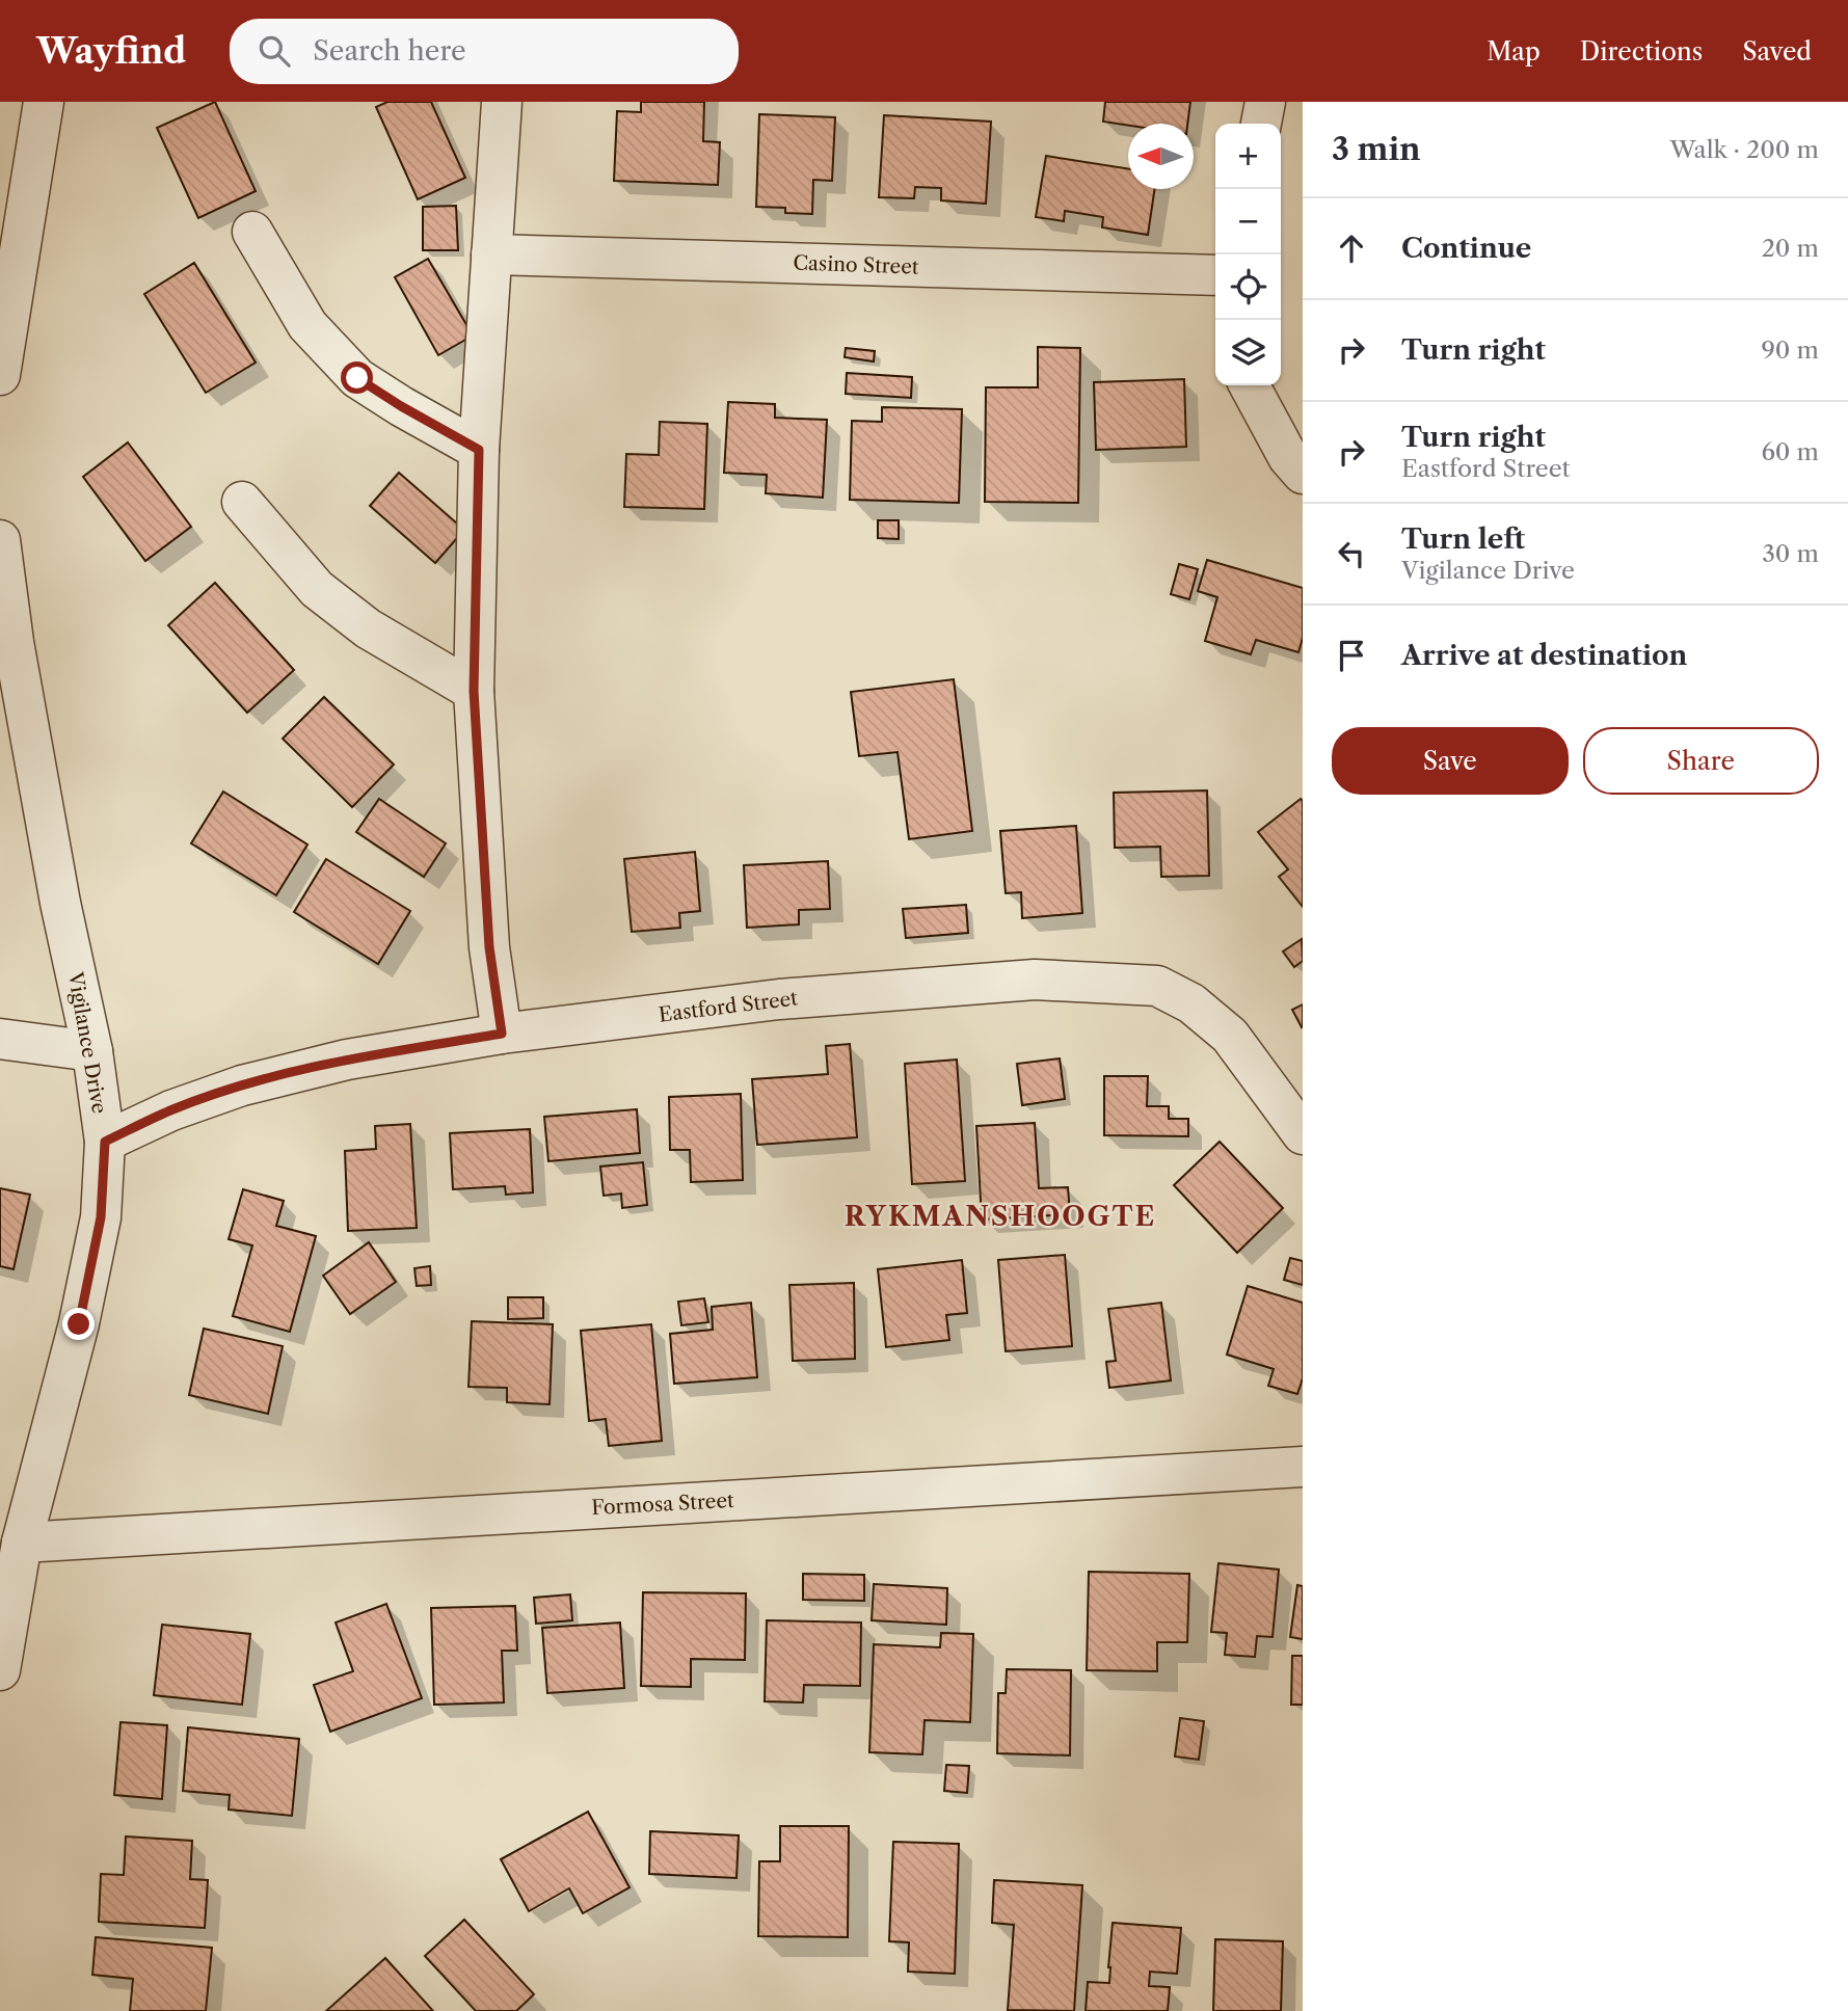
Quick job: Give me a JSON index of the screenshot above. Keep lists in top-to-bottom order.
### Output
{
  "streets": {
    "street": [
      "Casino Street",
      "Eastford Street",
      "Vigilance Drive",
      "Formosa Street"
    ]
  },
  "crossings": [
    ["Eastford Street", "Vigilance Drive"],
    ["Vigilance Drive", "Formosa Street"]
  ],
  "districts": ["RYKMANSHOOGTE"],
  "north": "left",
  "page": {
    "header": "Wayfind",
    "search": "Search here",
    "nav": ["Map", "Directions", "Saved"],
    "heading": ["3 min", "Walk · 200 m"],
    "map_buttons": ["+", "−"],
    "list": [
      ["Continue", "20 m"],
      ["Turn right", "90 m"],
      ["Turn right", "Eastford Street", "60 m"],
      ["Turn left", "Vigilance Drive", "30 m"],
      "Arrive at destination"
    ],
    "buttons": ["Save", "Share"]
  }
}
